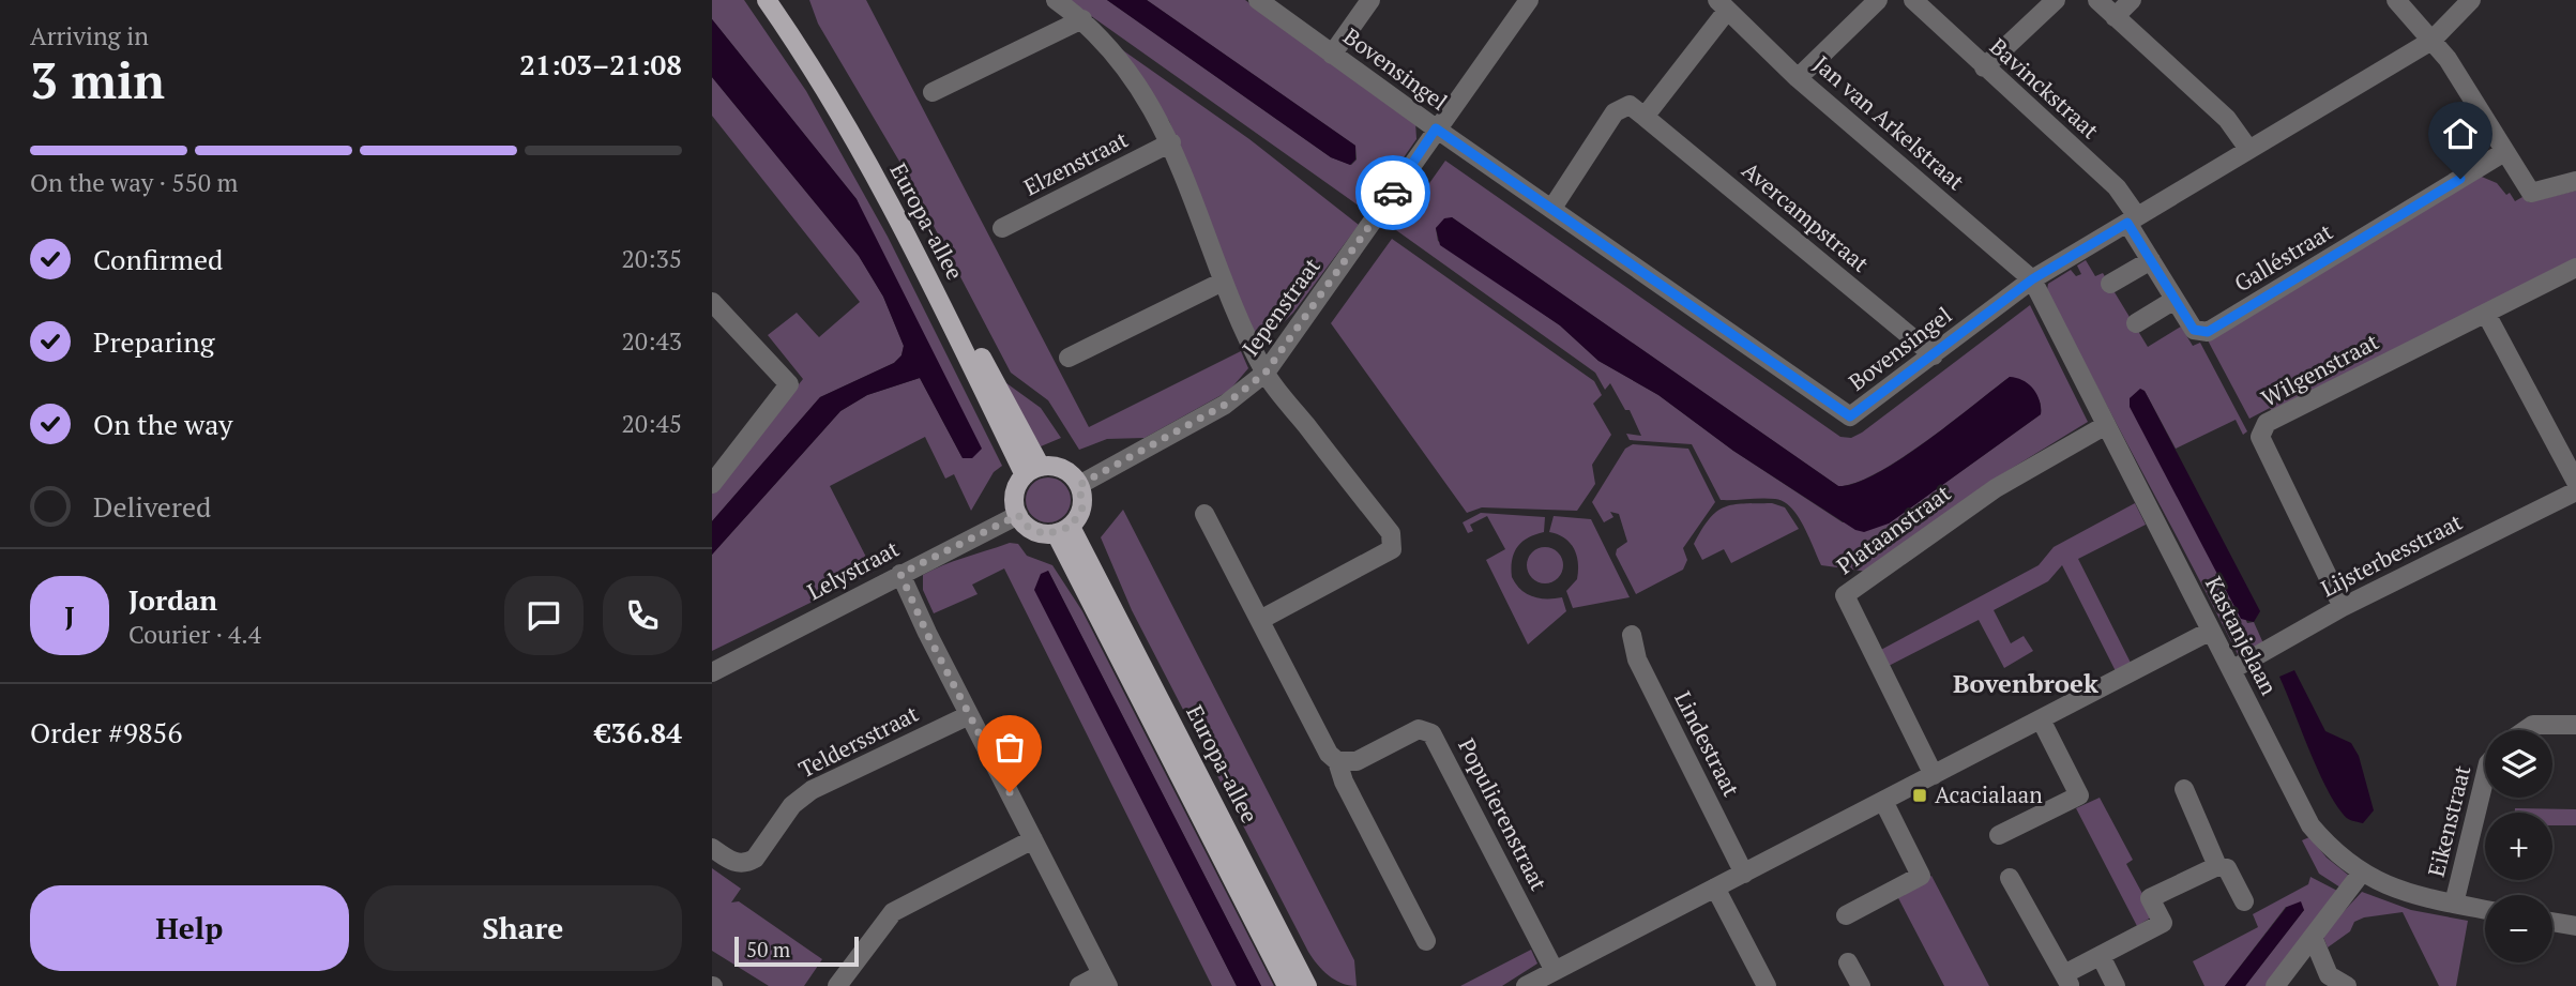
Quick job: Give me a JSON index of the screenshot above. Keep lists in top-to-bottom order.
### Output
{
  "streets": {
    "main road": ["Europa-allee"],
    "street": [
      "Bovensingel",
      "Bavinckstraat",
      "Jan van Arkelstraat",
      "Elzenstraat",
      "Avercampstraat",
      "Galléstraat",
      "Iepenstraat",
      "Wilgenstraat",
      "Plataanstraat",
      "Lijsterbesstraat",
      "Lelystraat",
      "Kastanjelaan",
      "Teldersstraat",
      "Lindestraat",
      "Populierenstraat",
      "Eikenstraat"
    ]
  },
  "crossings": [
    ["Bovensingel", "Bavinckstraat"],
    ["Bovensingel", "Jan van Arkelstraat"],
    ["Bovensingel", "Avercampstraat"],
    ["Bovensingel", "Galléstraat"],
    ["Bovensingel", "Iepenstraat"],
    ["Bovensingel", "Kastanjelaan"],
    ["Bavinckstraat", "Galléstraat"],
    ["Jan van Arkelstraat", "Kastanjelaan"],
    ["Europa-allee", "Iepenstraat"],
    ["Europa-allee", "Lelystraat"],
    ["Iepenstraat", "Lelystraat"],
    ["Wilgenstraat", "Lijsterbesstraat"],
    ["Plataanstraat", "Kastanjelaan"],
    ["Lijsterbesstraat", "Kastanjelaan"],
    ["Kastanjelaan", "Eikenstraat"]
  ],
  "districts": ["Bovenbroek"],
  "places": {
    "transit": ["Acacialaan"]
  },
  "scale_bar": "50 m",
  "page": {
    "heading": ["3 min", "Arriving in", "21:03–21:08"],
    "panel": [
      "Jordan",
      "Courier · 4.4",
      "Order #9856",
      "€36.84"
    ],
    "bar": "On the way · 550 m",
    "list": [
      ["Confirmed", "20:35"],
      ["Preparing", "20:43"],
      ["On the way", "20:45"],
      "Delivered"
    ],
    "round": "J",
    "map_buttons": ["+", "−"],
    "buttons": ["Help", "Share"],
    "scale": "50 m"
  }
}
